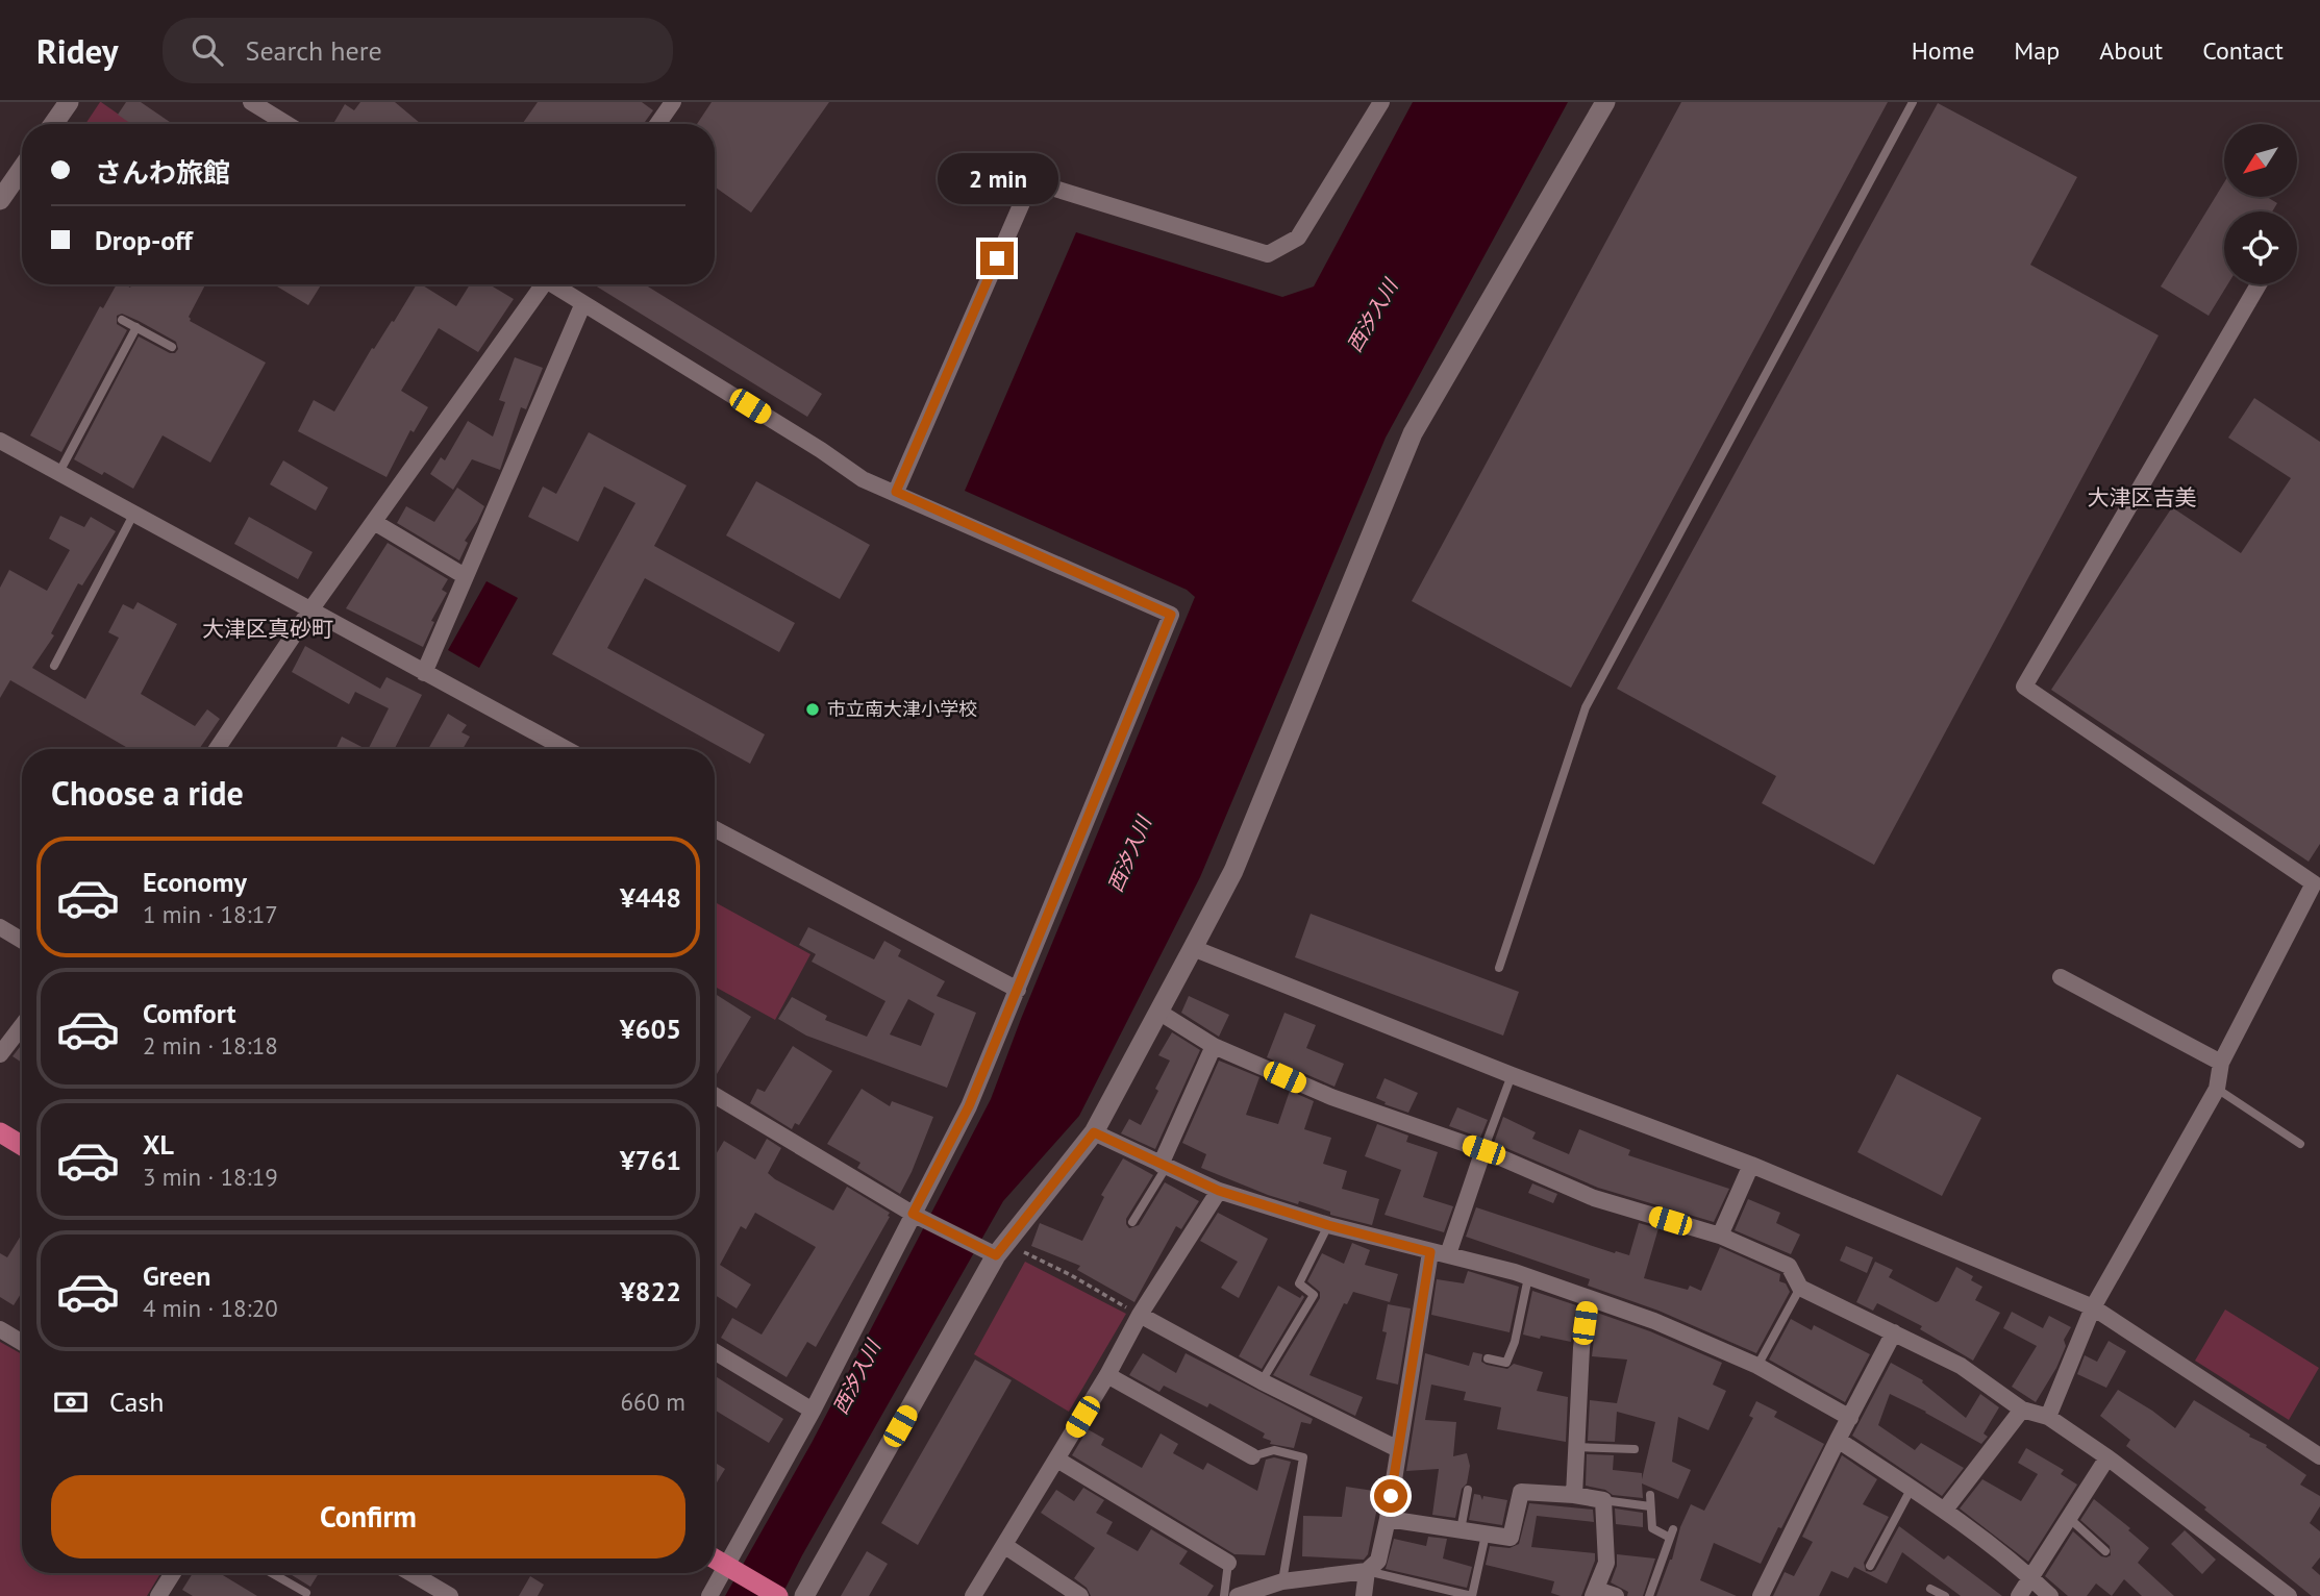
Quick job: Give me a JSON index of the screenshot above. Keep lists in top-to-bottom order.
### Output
{
  "districts": ["大津区吉美", "大津区真砂町"],
  "water": ["西汐入川"],
  "places": ["市立南大津小学校"],
  "north": "bottom left",
  "page": {
    "header": "Ridey",
    "search": "Search here",
    "nav": [
      "Home",
      "Map",
      "About",
      "Contact"
    ],
    "banner": ["さんわ旅館", "Drop-off"],
    "bubble": "2 min",
    "heading": "Choose a ride",
    "list": [
      {
        "name": "Economy",
        "note": "1 min · 18:17",
        "value": "¥448"
      },
      {
        "name": "Comfort",
        "note": "2 min · 18:18",
        "value": "¥605"
      },
      {
        "name": "XL",
        "note": "3 min · 18:19",
        "value": "¥761"
      },
      {
        "name": "Green",
        "note": "4 min · 18:20",
        "value": "¥822"
      }
    ],
    "pay": ["Cash", "660 m"],
    "buttons": "Confirm"
  }
}
